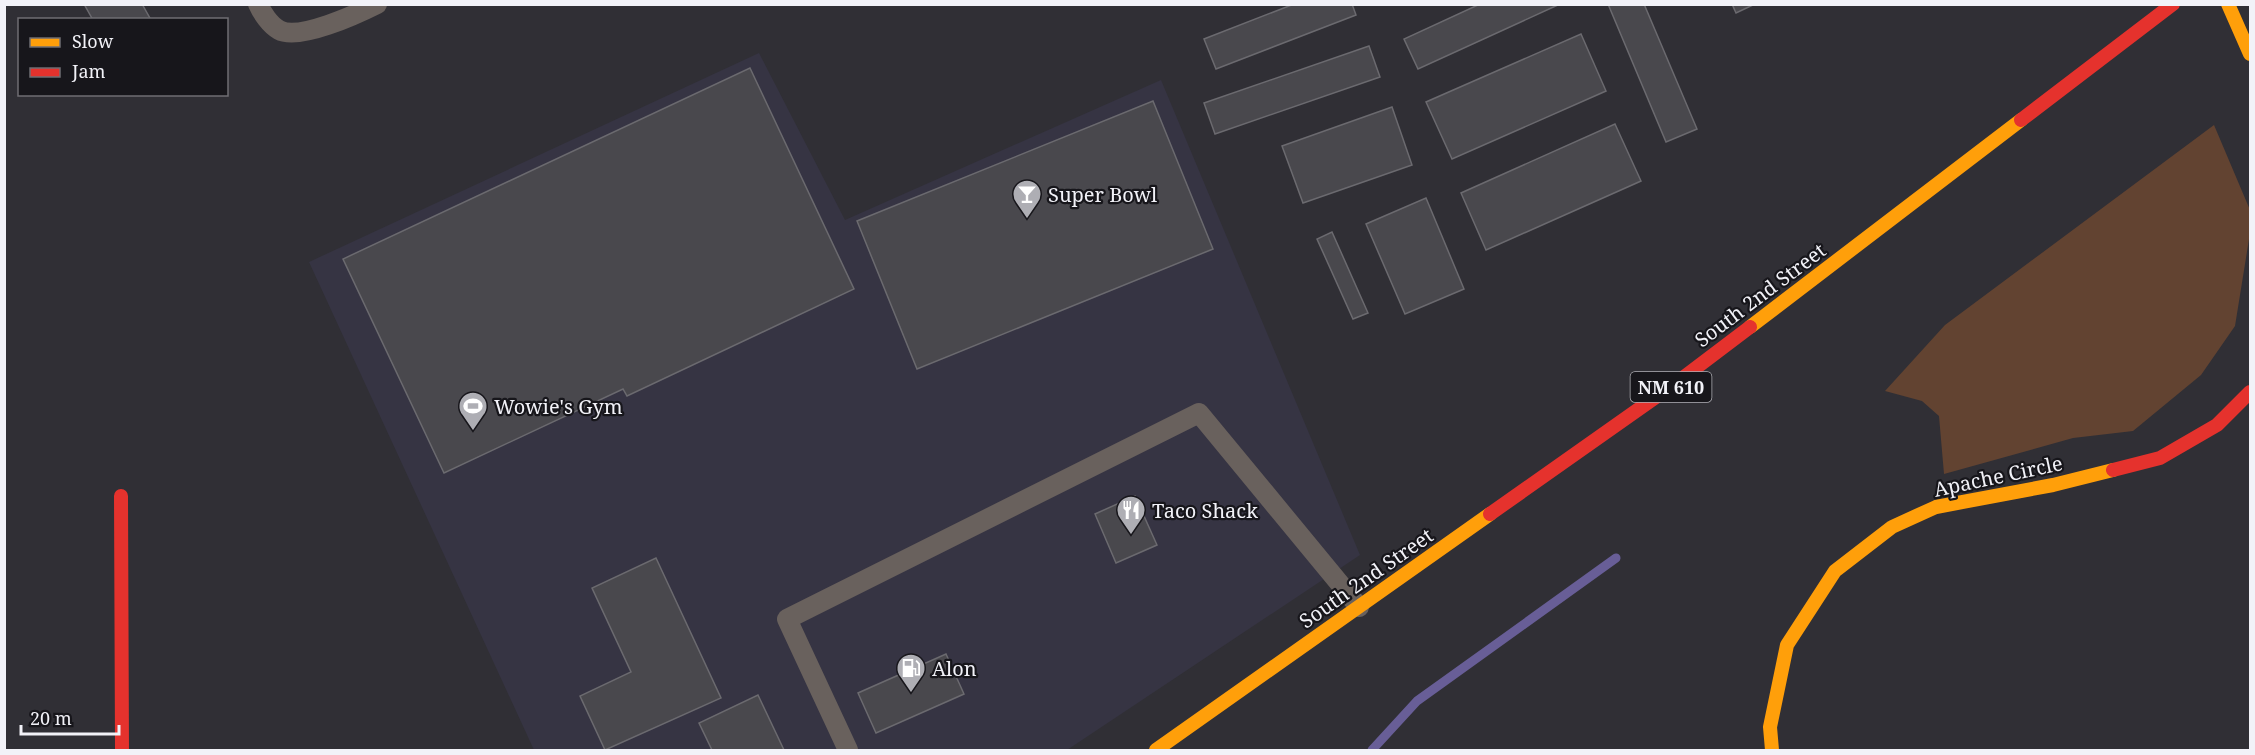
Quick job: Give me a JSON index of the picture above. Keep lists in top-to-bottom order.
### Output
{
  "streets": {
    "main road": ["South 2nd Street", "NM 610", "Apache Circle"]
  },
  "places": {
    "bar": ["Super Bowl"],
    "sports": ["Wowie's Gym"],
    "restaurant": ["Taco Shack"],
    "fuel station": ["Alon"]
  },
  "legend": ["Slow", "Jam"],
  "scale_bar": "20 m"
}
